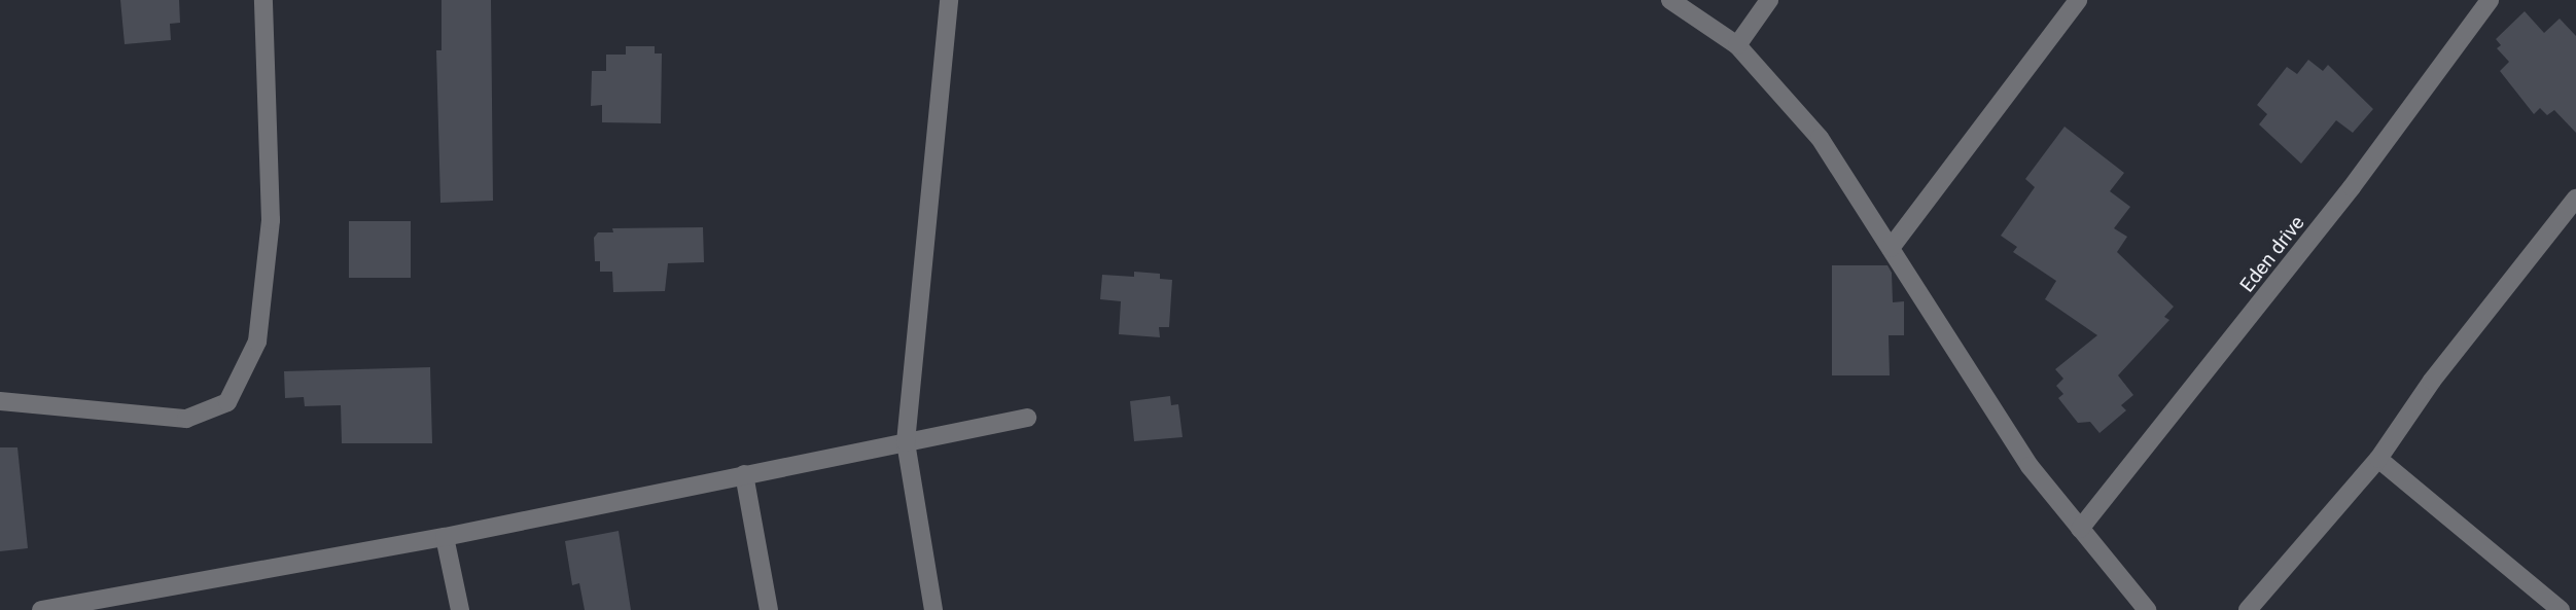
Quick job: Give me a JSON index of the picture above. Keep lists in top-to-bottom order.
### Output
{
  "streets": {
    "street": ["Eden drive"]
  }
}
